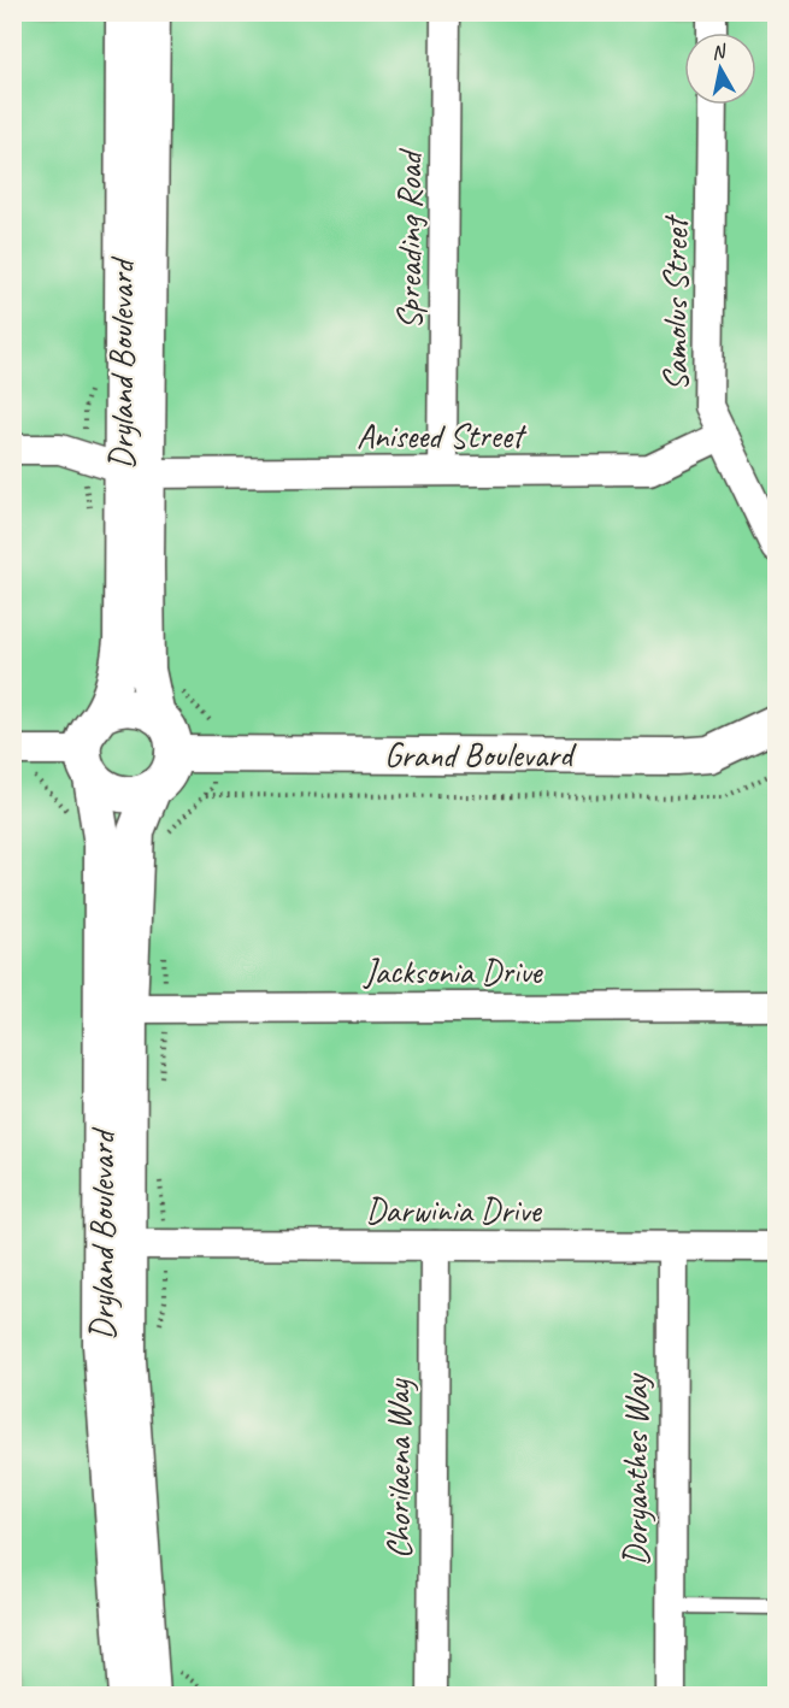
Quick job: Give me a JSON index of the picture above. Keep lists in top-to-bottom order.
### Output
{
  "streets": {
    "street": [
      "Spreading Road",
      "Samolus Street",
      "Dryland Boulevard",
      "Aniseed Street",
      "Grand Boulevard",
      "Jacksonia Drive",
      "Darwinia Drive",
      "Chorilaena Way",
      "Doryanthes Way"
    ]
  },
  "crossings": [
    ["Spreading Road", "Aniseed Street"],
    ["Samolus Street", "Aniseed Street"],
    ["Dryland Boulevard", "Aniseed Street"],
    ["Dryland Boulevard", "Grand Boulevard"],
    ["Dryland Boulevard", "Jacksonia Drive"],
    ["Dryland Boulevard", "Darwinia Drive"],
    ["Darwinia Drive", "Chorilaena Way"],
    ["Darwinia Drive", "Doryanthes Way"]
  ],
  "north": "top"
}
